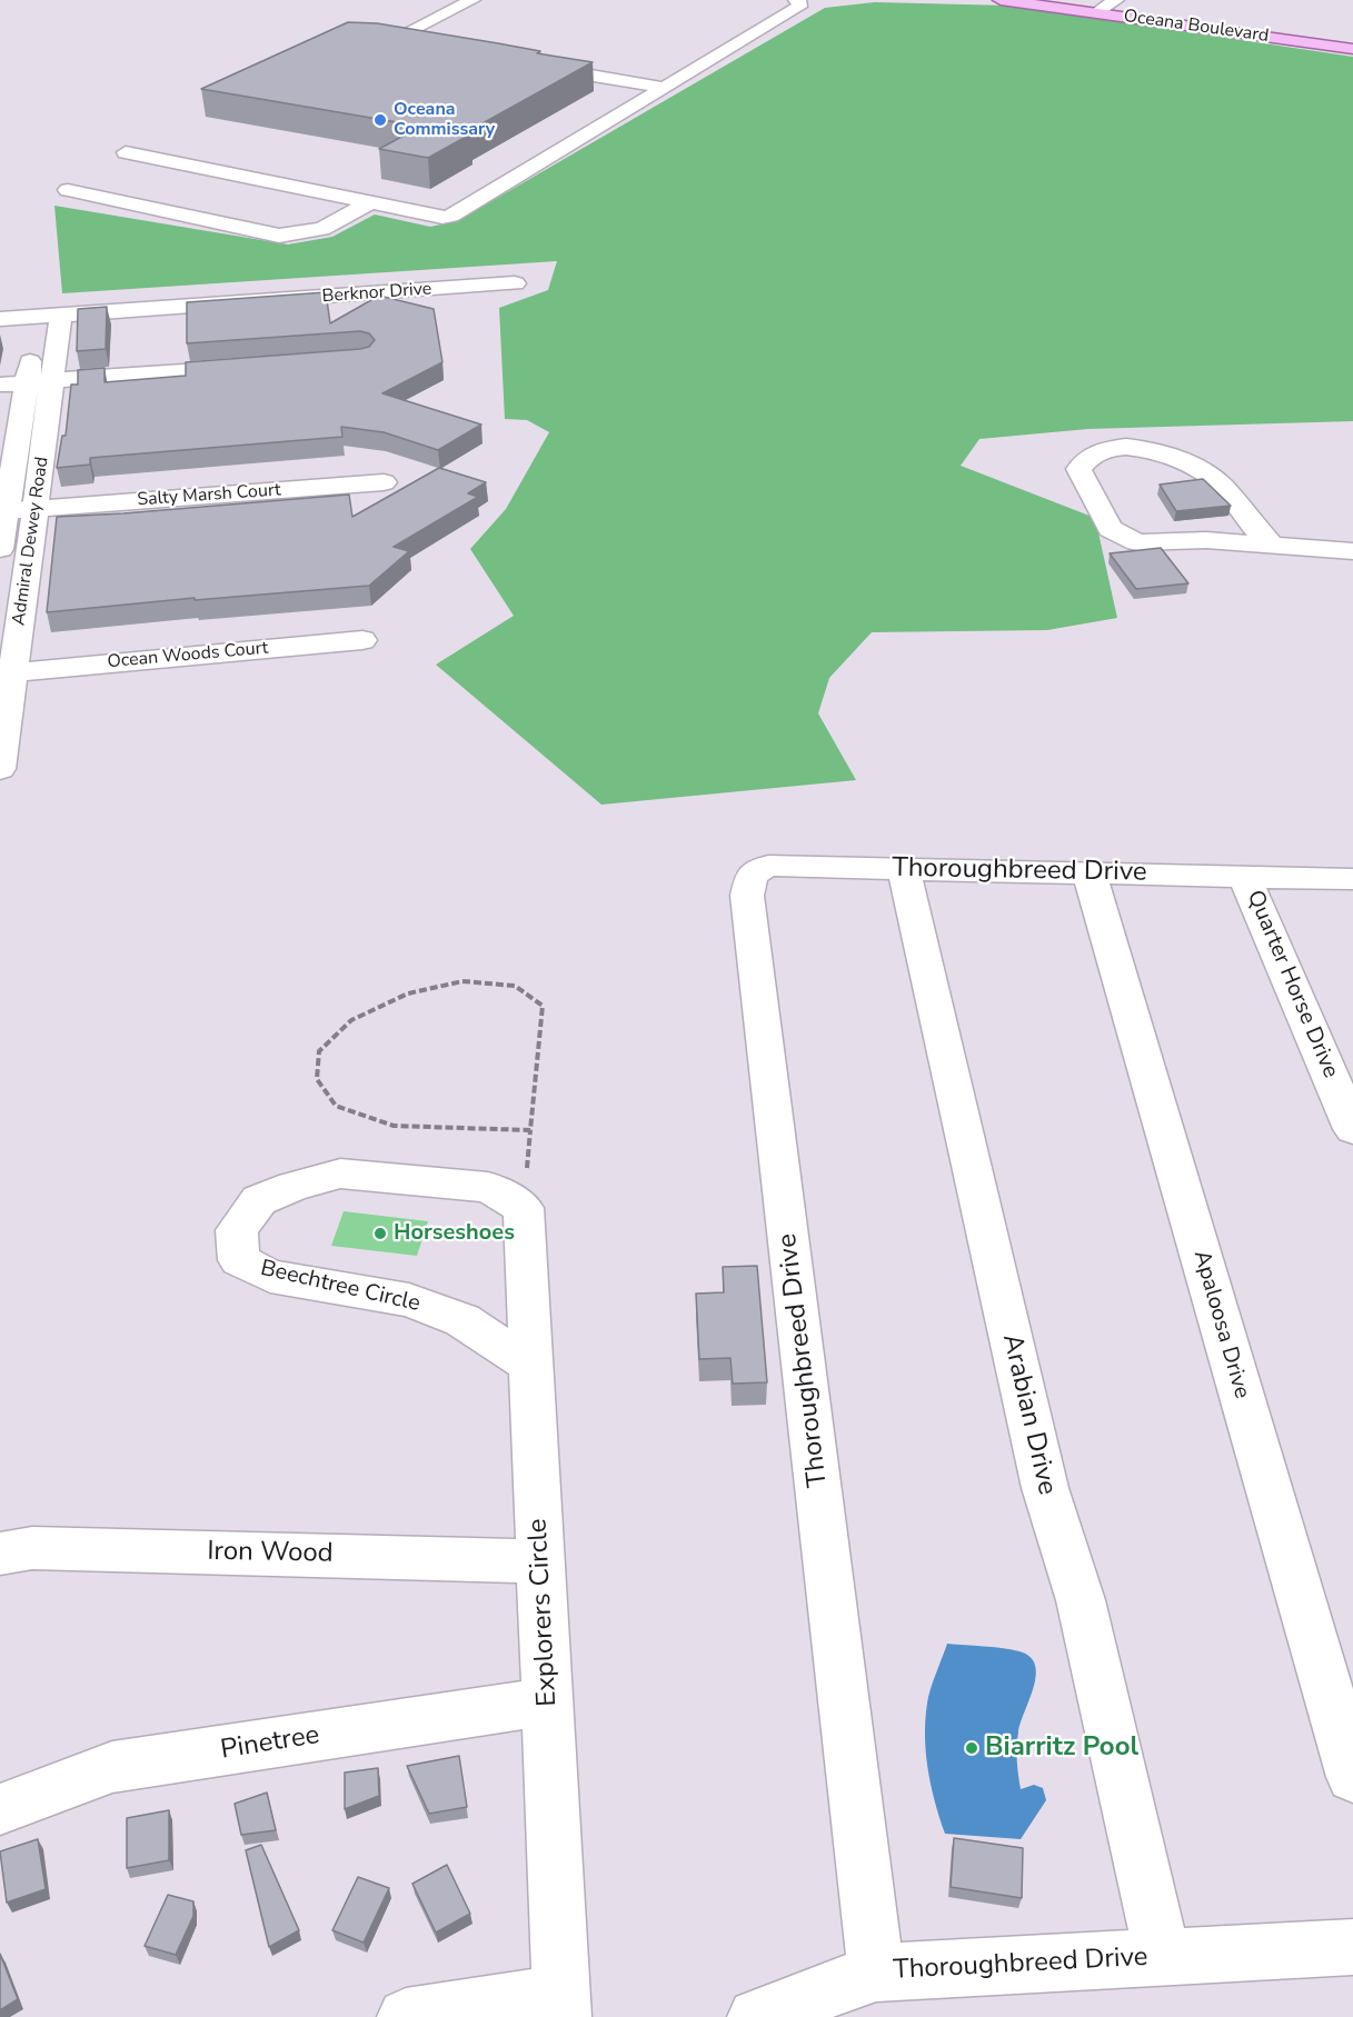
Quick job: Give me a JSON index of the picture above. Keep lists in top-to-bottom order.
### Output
{
  "streets": {
    "main road": ["Oceana Boulevard"],
    "street": [
      "Berknor Drive",
      "Salty Marsh Court",
      "Admiral Dewey Road",
      "Ocean Woods Court",
      "Thoroughbreed Drive",
      "Quarter Horse Drive",
      "Beechtree Circle",
      "Apaloosa Drive",
      "Arabian Drive",
      "Iron Wood",
      "Explorers Circle",
      "Pinetree"
    ]
  },
  "crossings": [
    ["Berknor Drive", "Admiral Dewey Road"],
    ["Salty Marsh Court", "Admiral Dewey Road"],
    ["Admiral Dewey Road", "Ocean Woods Court"],
    ["Thoroughbreed Drive", "Quarter Horse Drive"],
    ["Thoroughbreed Drive", "Apaloosa Drive"],
    ["Thoroughbreed Drive", "Arabian Drive"],
    ["Beechtree Circle", "Explorers Circle"],
    ["Iron Wood", "Explorers Circle"],
    ["Explorers Circle", "Pinetree"]
  ],
  "places": ["Oceana Commissary", "Horseshoes", "Biarritz Pool"]
}
